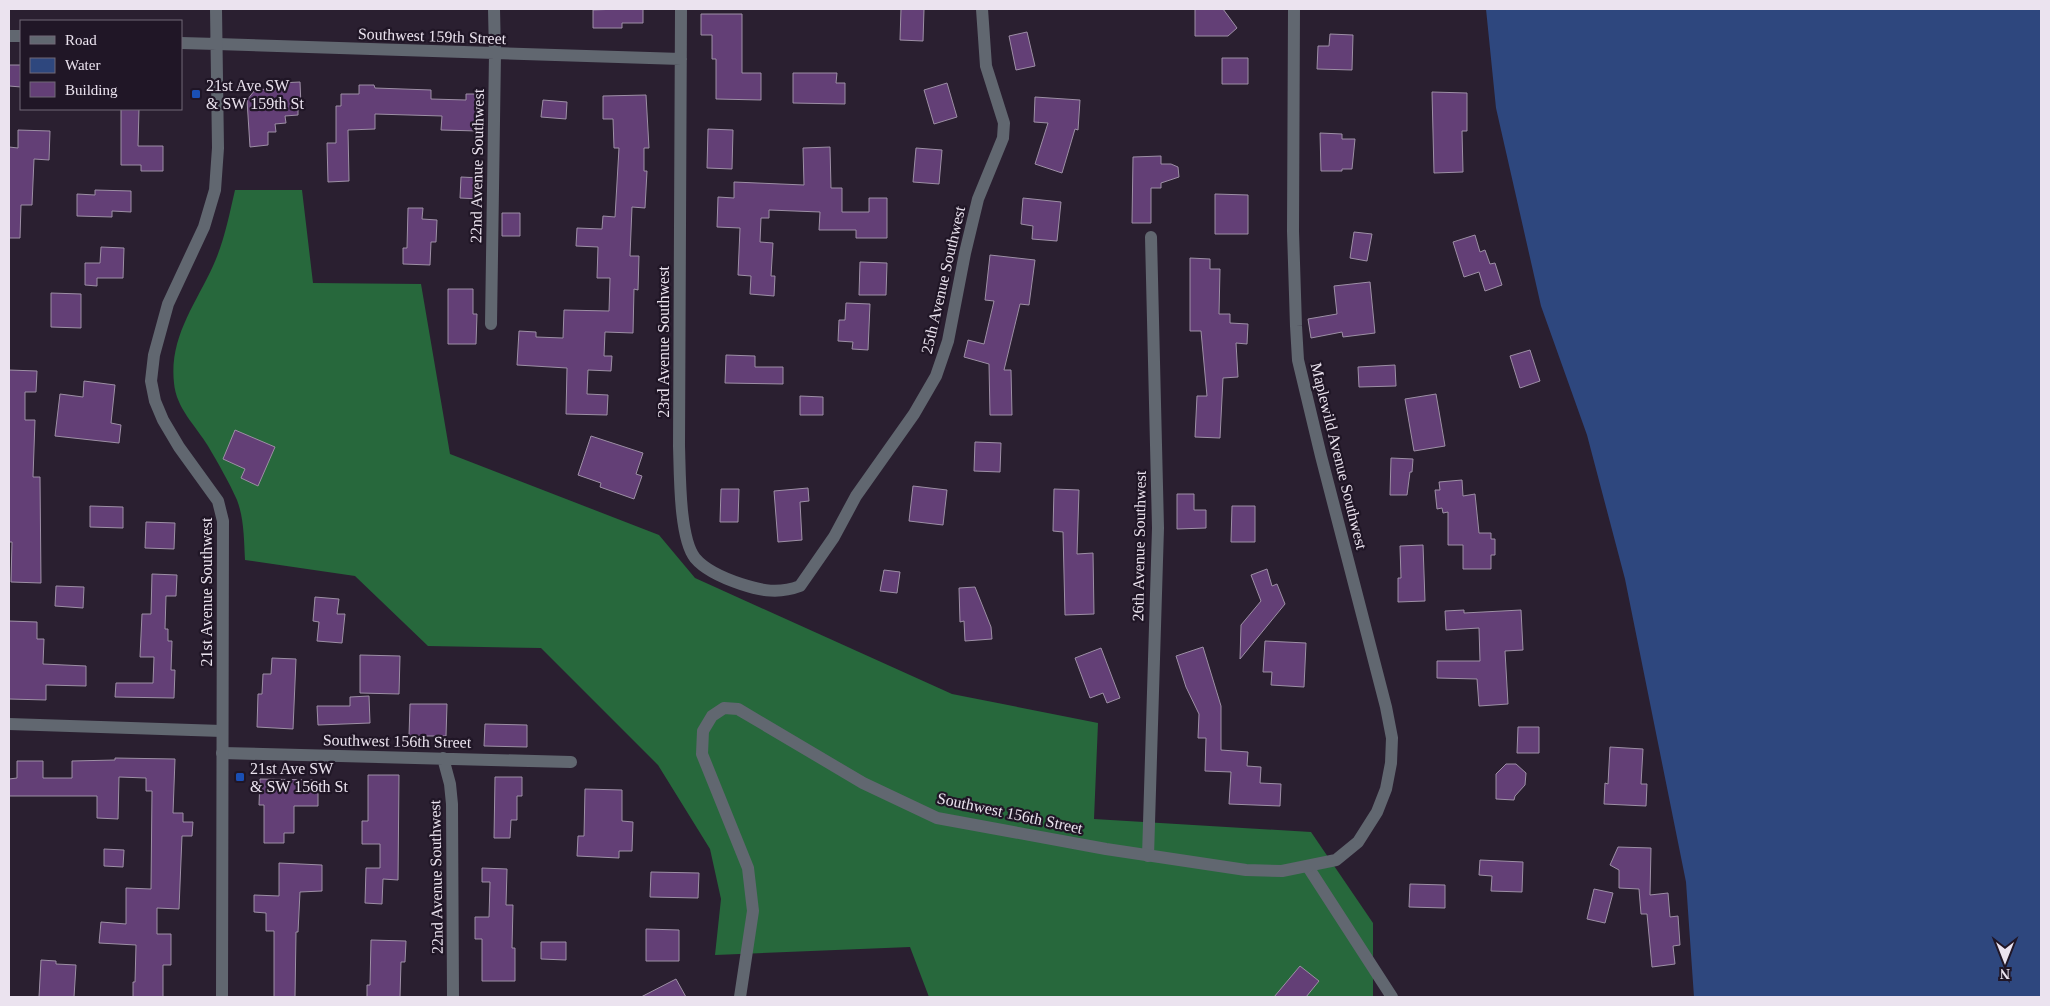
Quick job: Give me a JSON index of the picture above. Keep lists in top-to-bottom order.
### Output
{
  "streets": {
    "street": [
      "Southwest 159th Street",
      "22nd Avenue Southwest",
      "25th Avenue Southwest",
      "23rd Avenue Southwest",
      "Maplewild Avenue Southwest",
      "26th Avenue Southwest",
      "21st Avenue Southwest",
      "Southwest 156th Street"
    ]
  },
  "crossings": [
    ["Southwest 159th Street", "22nd Avenue Southwest"],
    ["Southwest 159th Street", "23rd Avenue Southwest"],
    ["Southwest 159th Street", "21st Avenue Southwest"],
    ["22nd Avenue Southwest", "Southwest 156th Street"],
    ["25th Avenue Southwest", "23rd Avenue Southwest"],
    ["Maplewild Avenue Southwest", "Southwest 156th Street"],
    ["26th Avenue Southwest", "Southwest 156th Street"],
    ["21st Avenue Southwest", "Southwest 156th Street"]
  ],
  "places": {
    "transit": ["21st Ave SW & SW 159th St", "21st Ave SW & SW 156th St"]
  },
  "legend": ["Road", "Water", "Building"],
  "north": "bottom"
}
